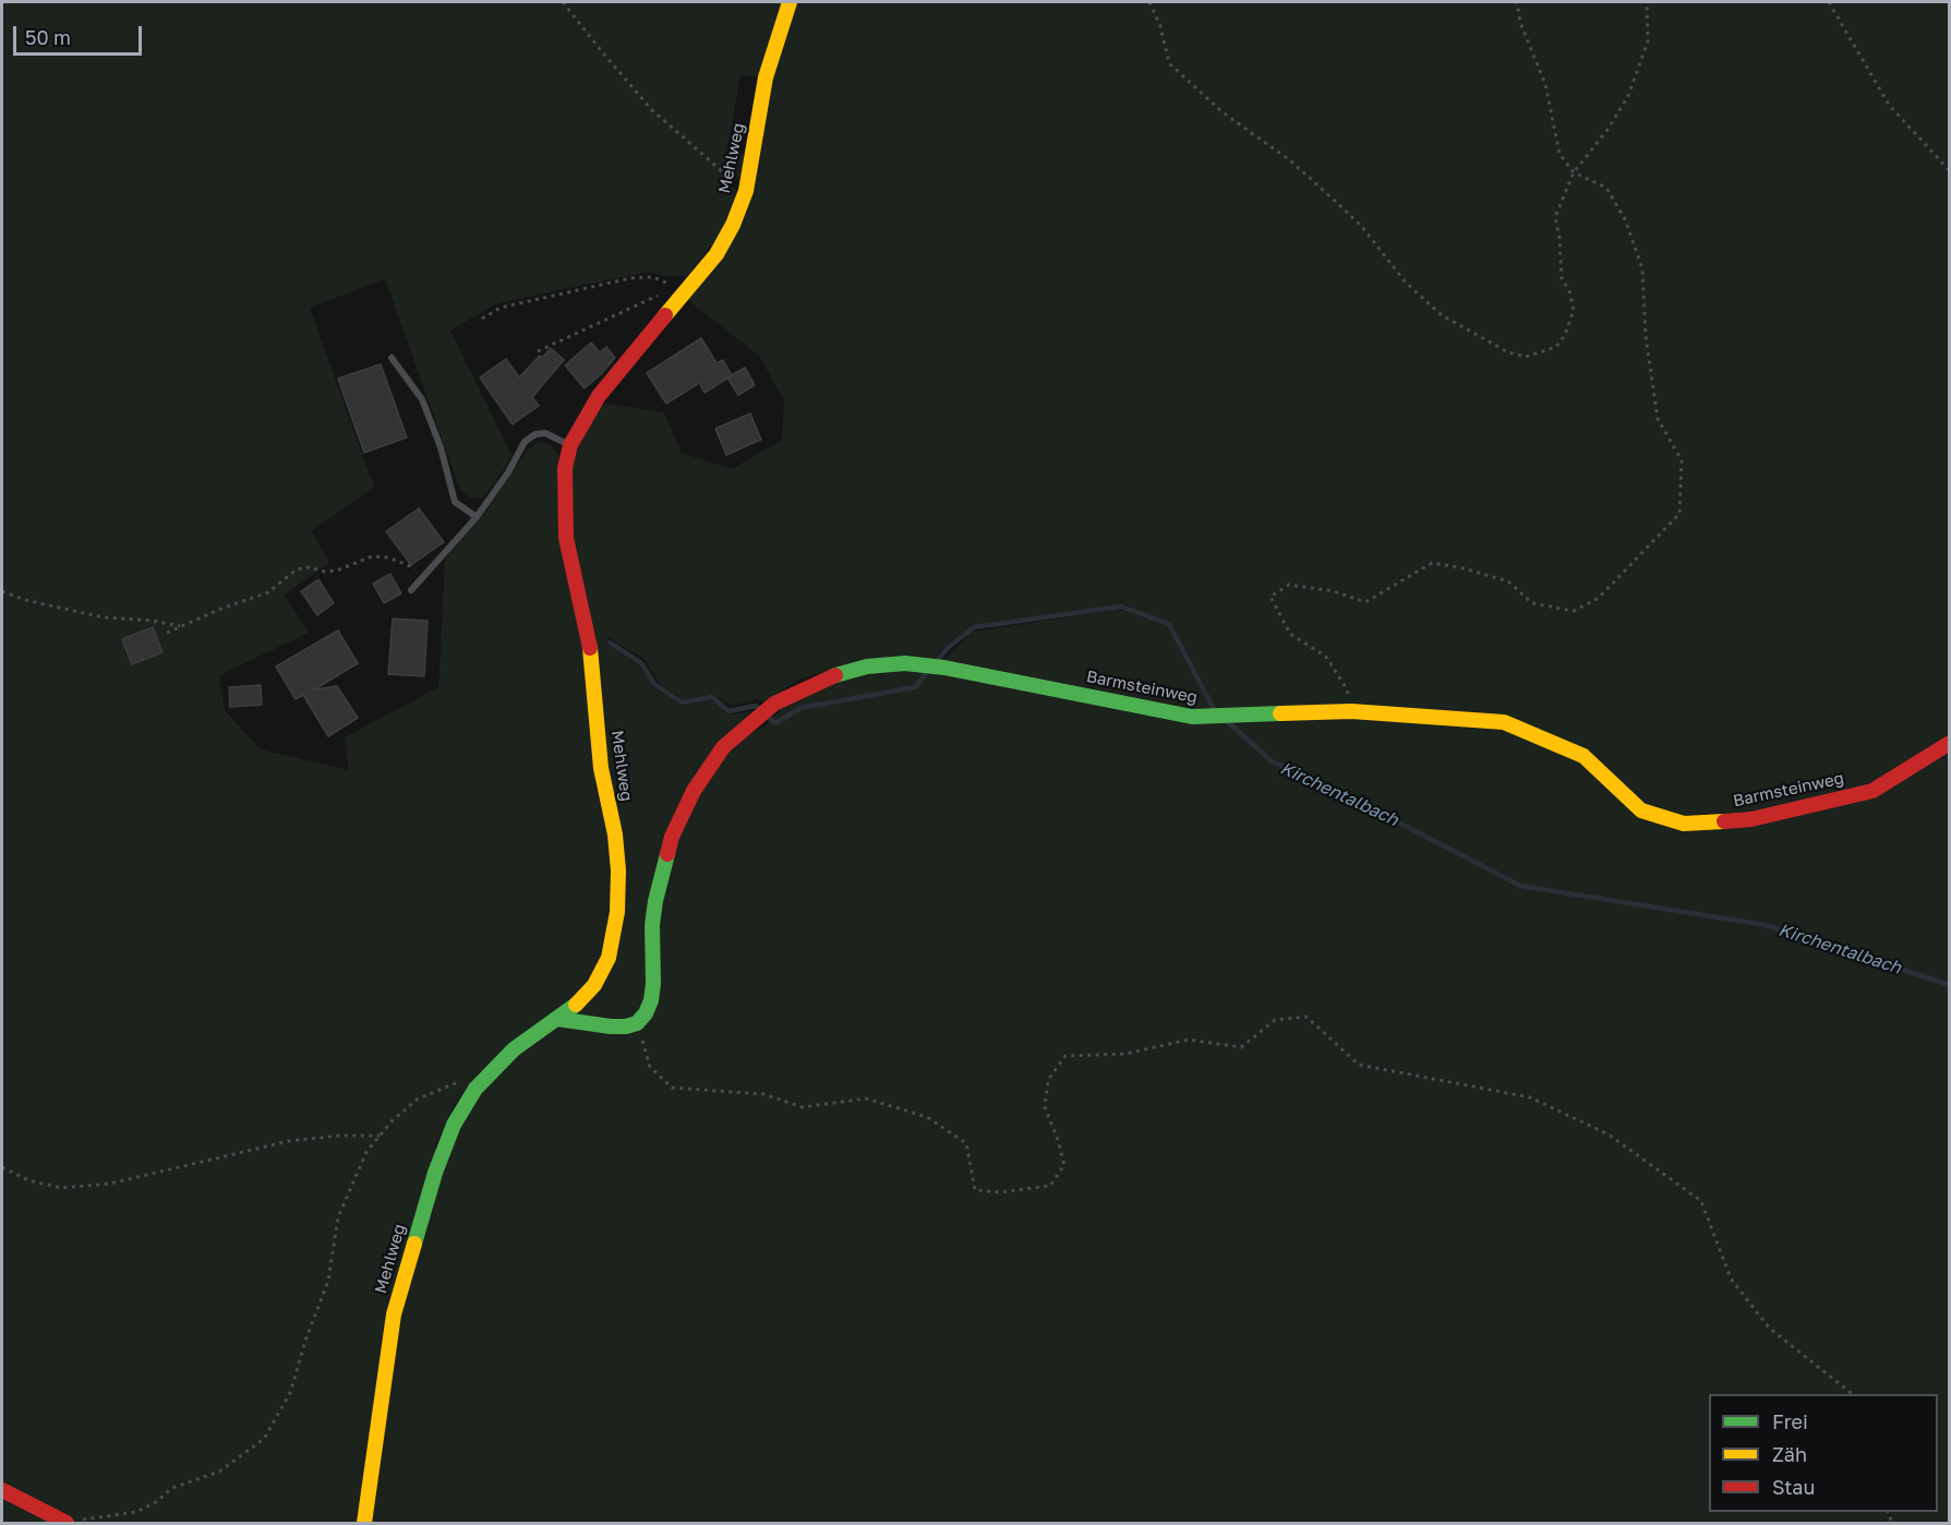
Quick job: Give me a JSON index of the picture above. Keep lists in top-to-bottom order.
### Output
{
  "streets": {
    "street": ["Mehlweg", "Barmsteinweg"]
  },
  "water": ["Kirchentalbach"],
  "legend": ["Frei", "Zäh", "Stau"],
  "scale_bar": "50 m"
}
